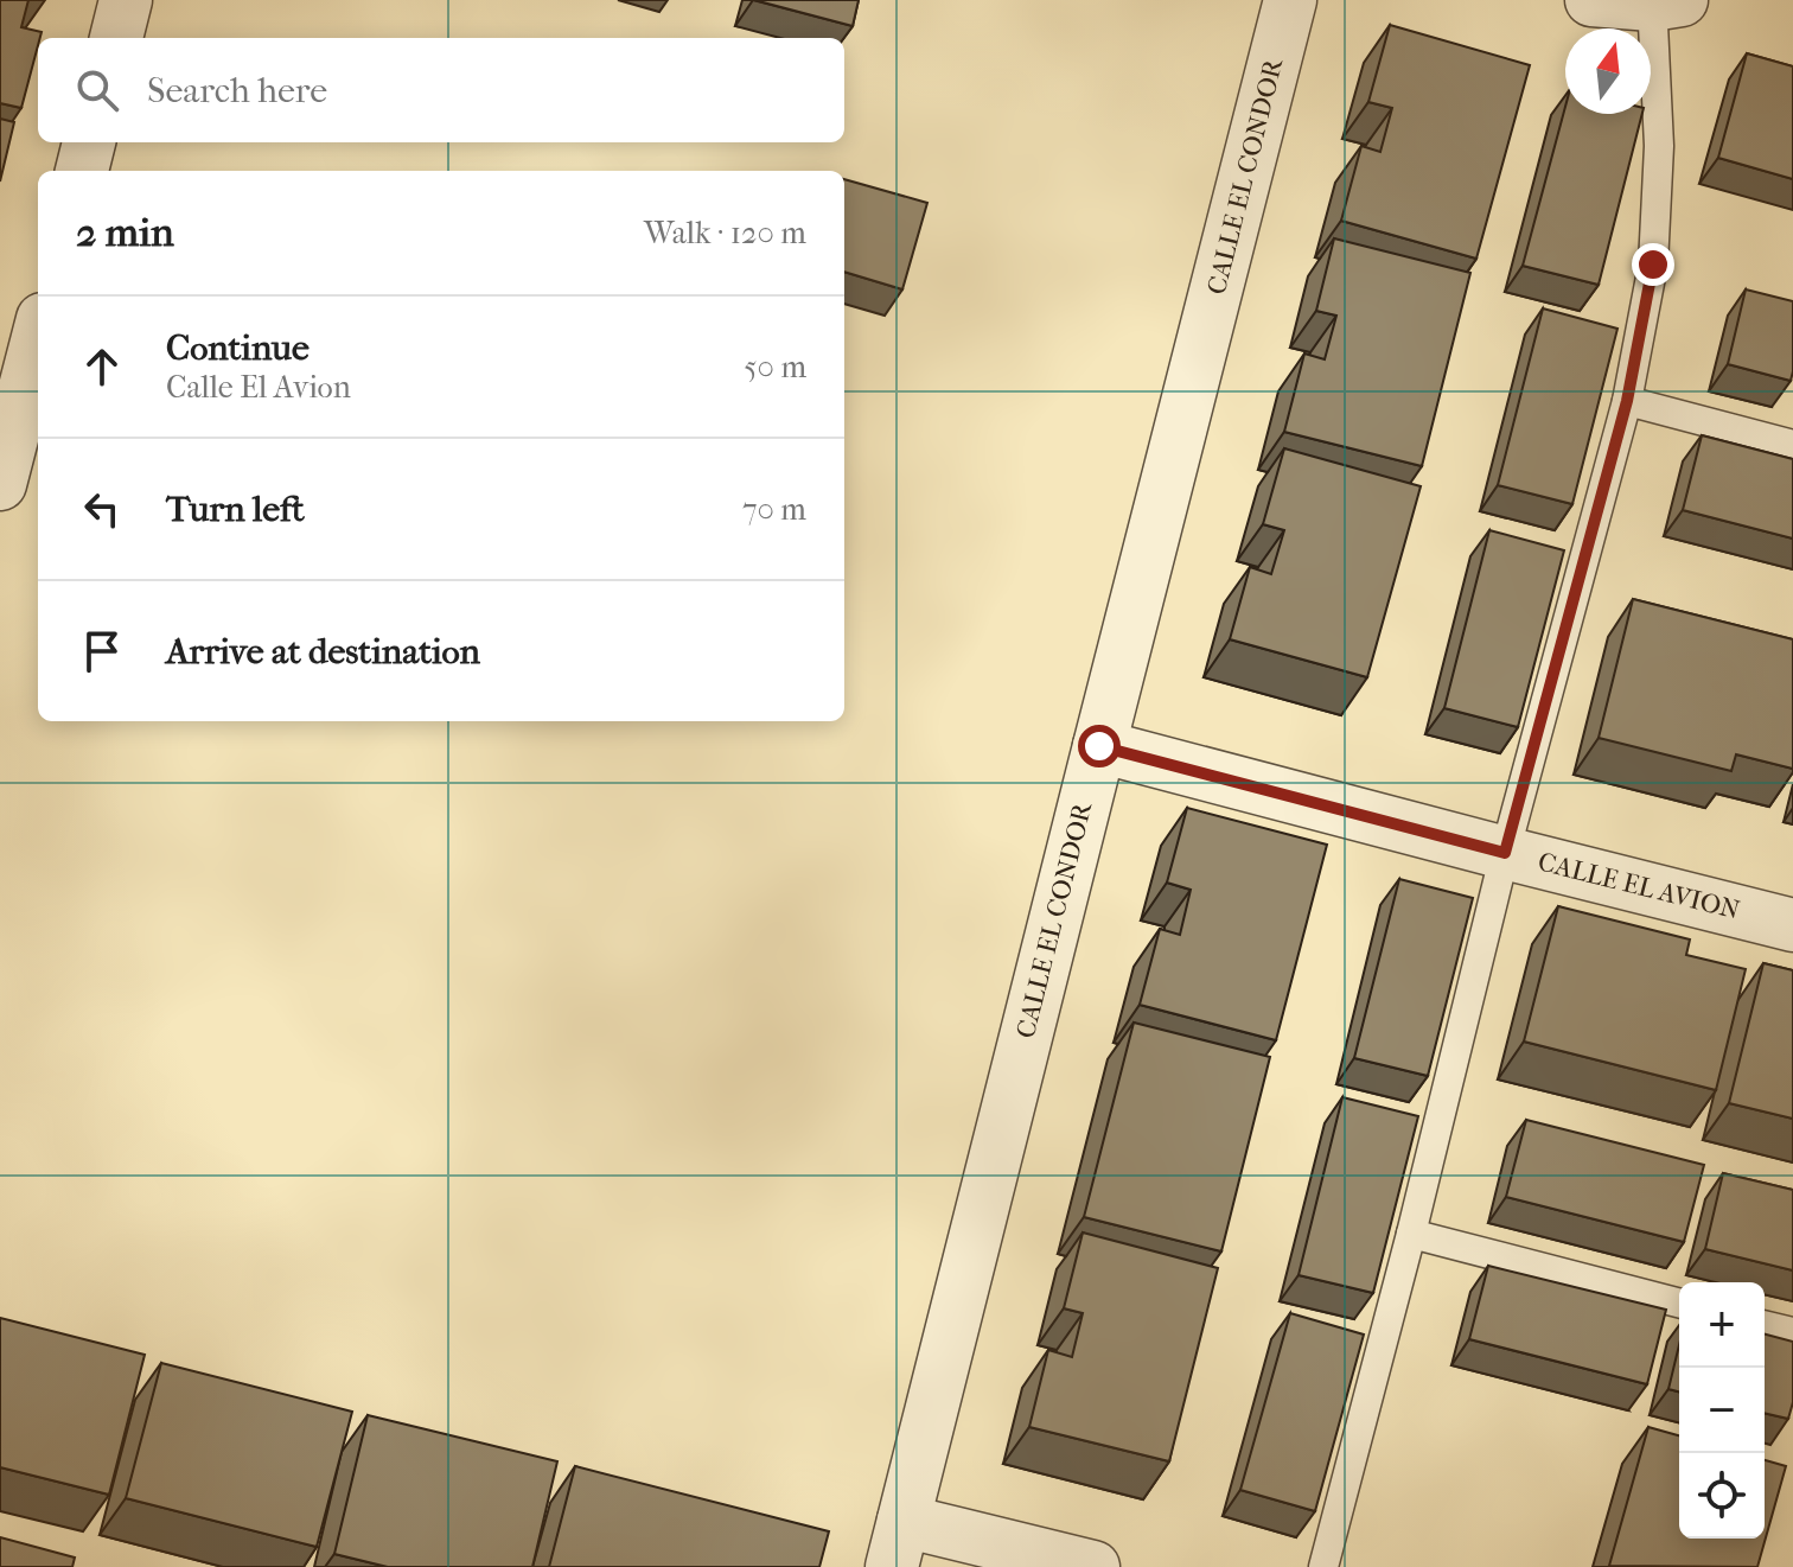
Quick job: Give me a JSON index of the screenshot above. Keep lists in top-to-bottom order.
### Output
{
  "streets": {
    "street": ["CALLE EL CONDOR", "CALLE EL AVION"]
  },
  "crossings": [
    ["CALLE EL CONDOR", "CALLE EL AVION"]
  ],
  "north": "top",
  "page": {
    "search": "Search here",
    "heading": ["2 min", "Walk · 120 m"],
    "list": [
      ["Continue", "Calle El Avion", "50 m"],
      ["Turn left", "70 m"],
      "Arrive at destination"
    ],
    "map_buttons": ["+", "−"]
  }
}
